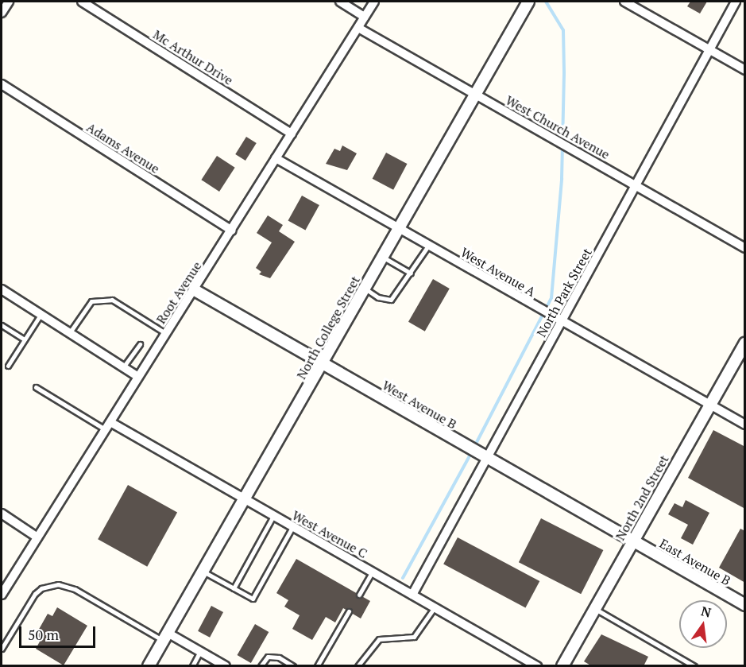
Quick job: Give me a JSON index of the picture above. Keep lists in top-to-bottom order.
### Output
{
  "streets": {
    "street": [
      "Mc Arthur Drive",
      "West Church Avenue",
      "Adams Avenue",
      "West Avenue A",
      "Root Avenue",
      "North Park Street",
      "North College Street",
      "West Avenue B",
      "North 2nd Street",
      "West Avenue C",
      "East Avenue B"
    ]
  },
  "crossings": [
    ["Mc Arthur Drive", "Root Avenue"],
    ["West Church Avenue", "Root Avenue"],
    ["West Church Avenue", "North Park Street"],
    ["West Church Avenue", "North College Street"],
    ["Adams Avenue", "Root Avenue"],
    ["West Avenue A", "Root Avenue"],
    ["West Avenue A", "North Park Street"],
    ["West Avenue A", "North College Street"],
    ["West Avenue A", "North 2nd Street"],
    ["Root Avenue", "West Avenue B"],
    ["Root Avenue", "West Avenue C"],
    ["North Park Street", "West Avenue B"],
    ["North Park Street", "West Avenue C"],
    ["North College Street", "West Avenue B"],
    ["North College Street", "West Avenue C"],
    ["West Avenue B", "North 2nd Street"],
    ["West Avenue B", "East Avenue B"],
    ["North 2nd Street", "East Avenue B"]
  ],
  "scale_bar": "50 m",
  "north": "top"
}
